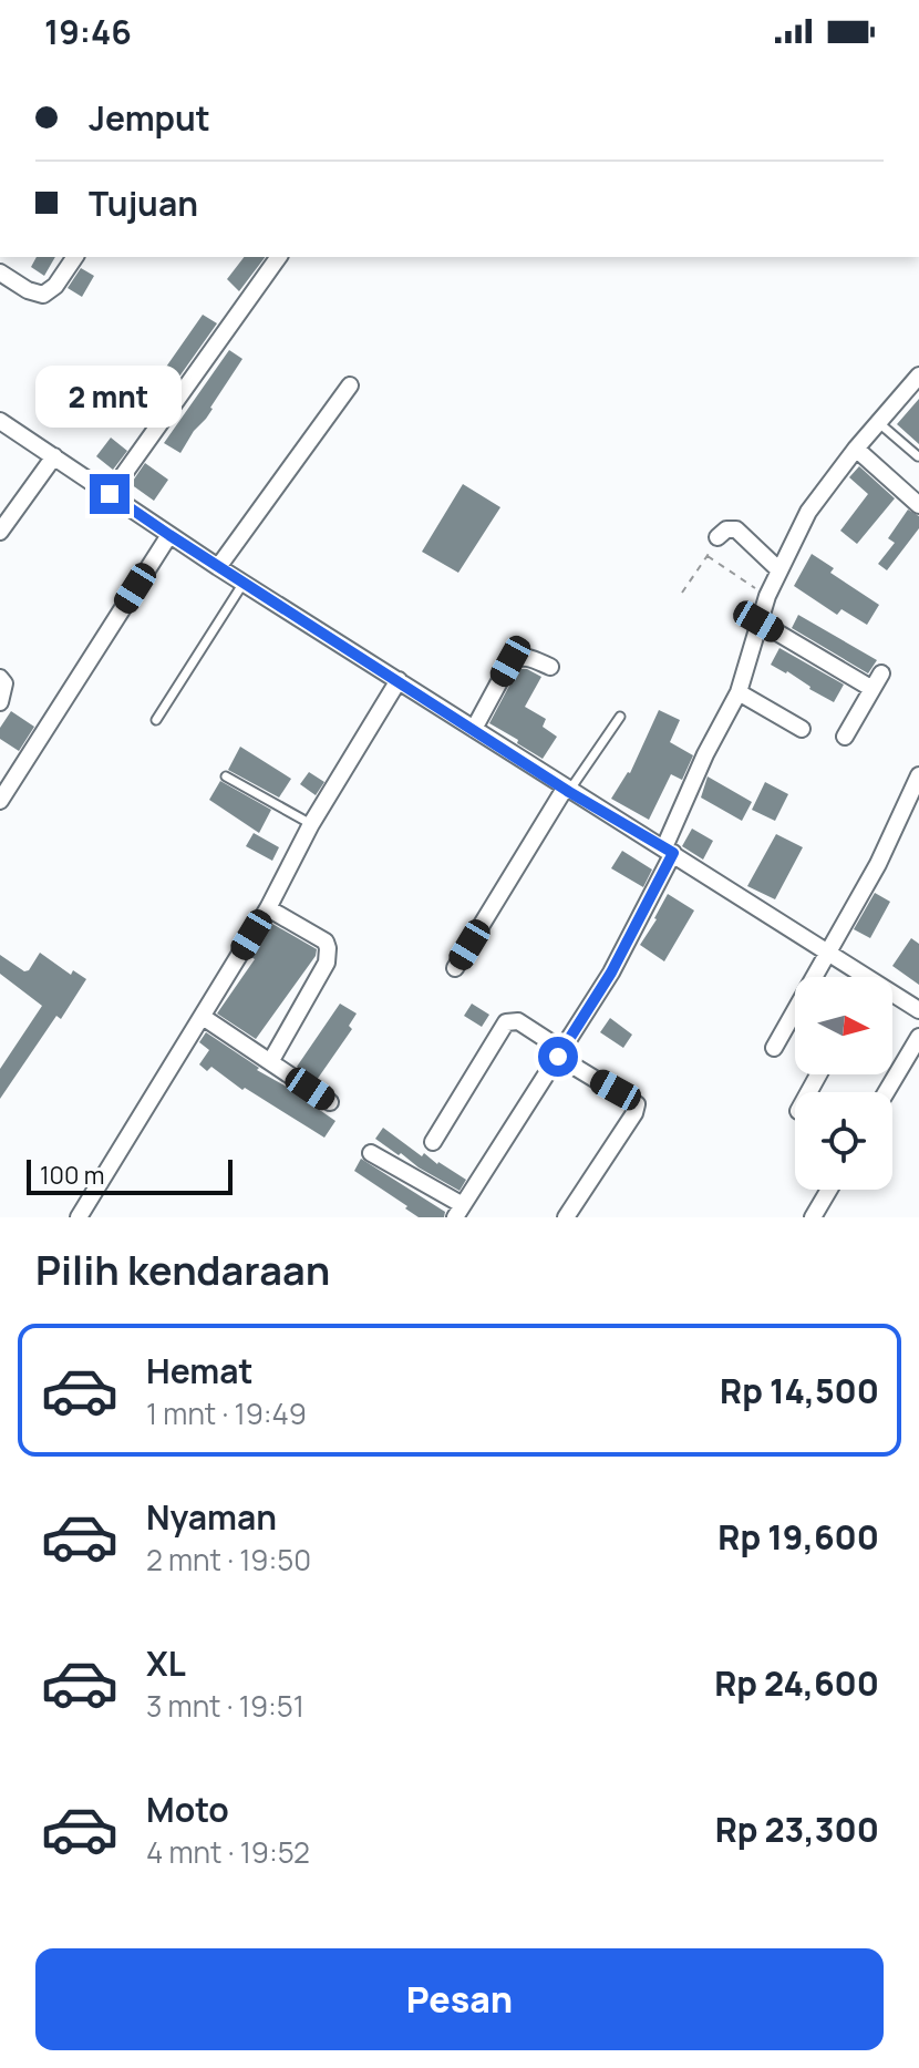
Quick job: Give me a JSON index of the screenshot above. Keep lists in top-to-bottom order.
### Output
{
  "scale_bar": "100 m",
  "north": "right",
  "page": {
    "status": "19:46",
    "banner": ["Jemput", "Tujuan"],
    "bubble": "2 mnt",
    "scale": "100 m",
    "heading": "Pilih kendaraan",
    "list": [
      {
        "name": "Hemat",
        "note": "1 mnt · 19:49",
        "value": "Rp 14,500"
      },
      {
        "name": "Nyaman",
        "note": "2 mnt · 19:50",
        "value": "Rp 19,600"
      },
      {
        "name": "XL",
        "note": "3 mnt · 19:51",
        "value": "Rp 24,600"
      },
      {
        "name": "Moto",
        "note": "4 mnt · 19:52",
        "value": "Rp 23,300"
      }
    ],
    "buttons": "Pesan"
  }
}
